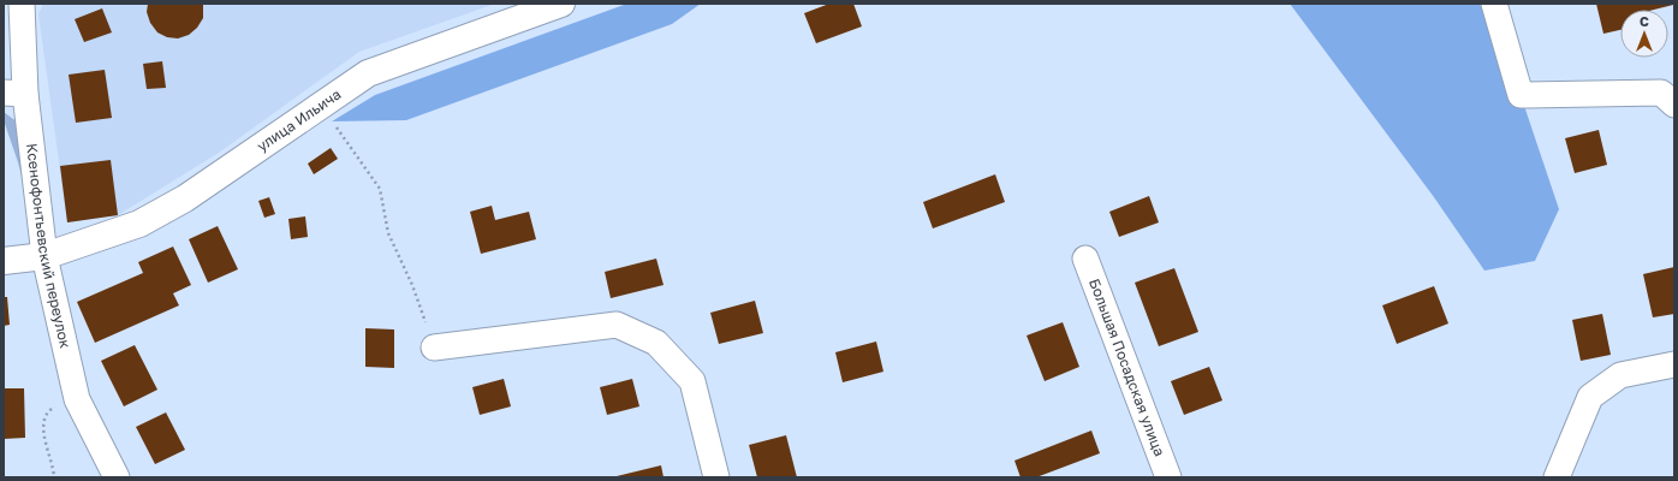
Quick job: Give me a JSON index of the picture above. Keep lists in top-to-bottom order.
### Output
{
  "streets": {
    "street": ["улица Ильича", "Ксенофонтьевский переулок", "Большая Посадская улица"]
  },
  "crossings": [
    ["улица Ильича", "Ксенофонтьевский переулок"]
  ],
  "north": "top"
}
